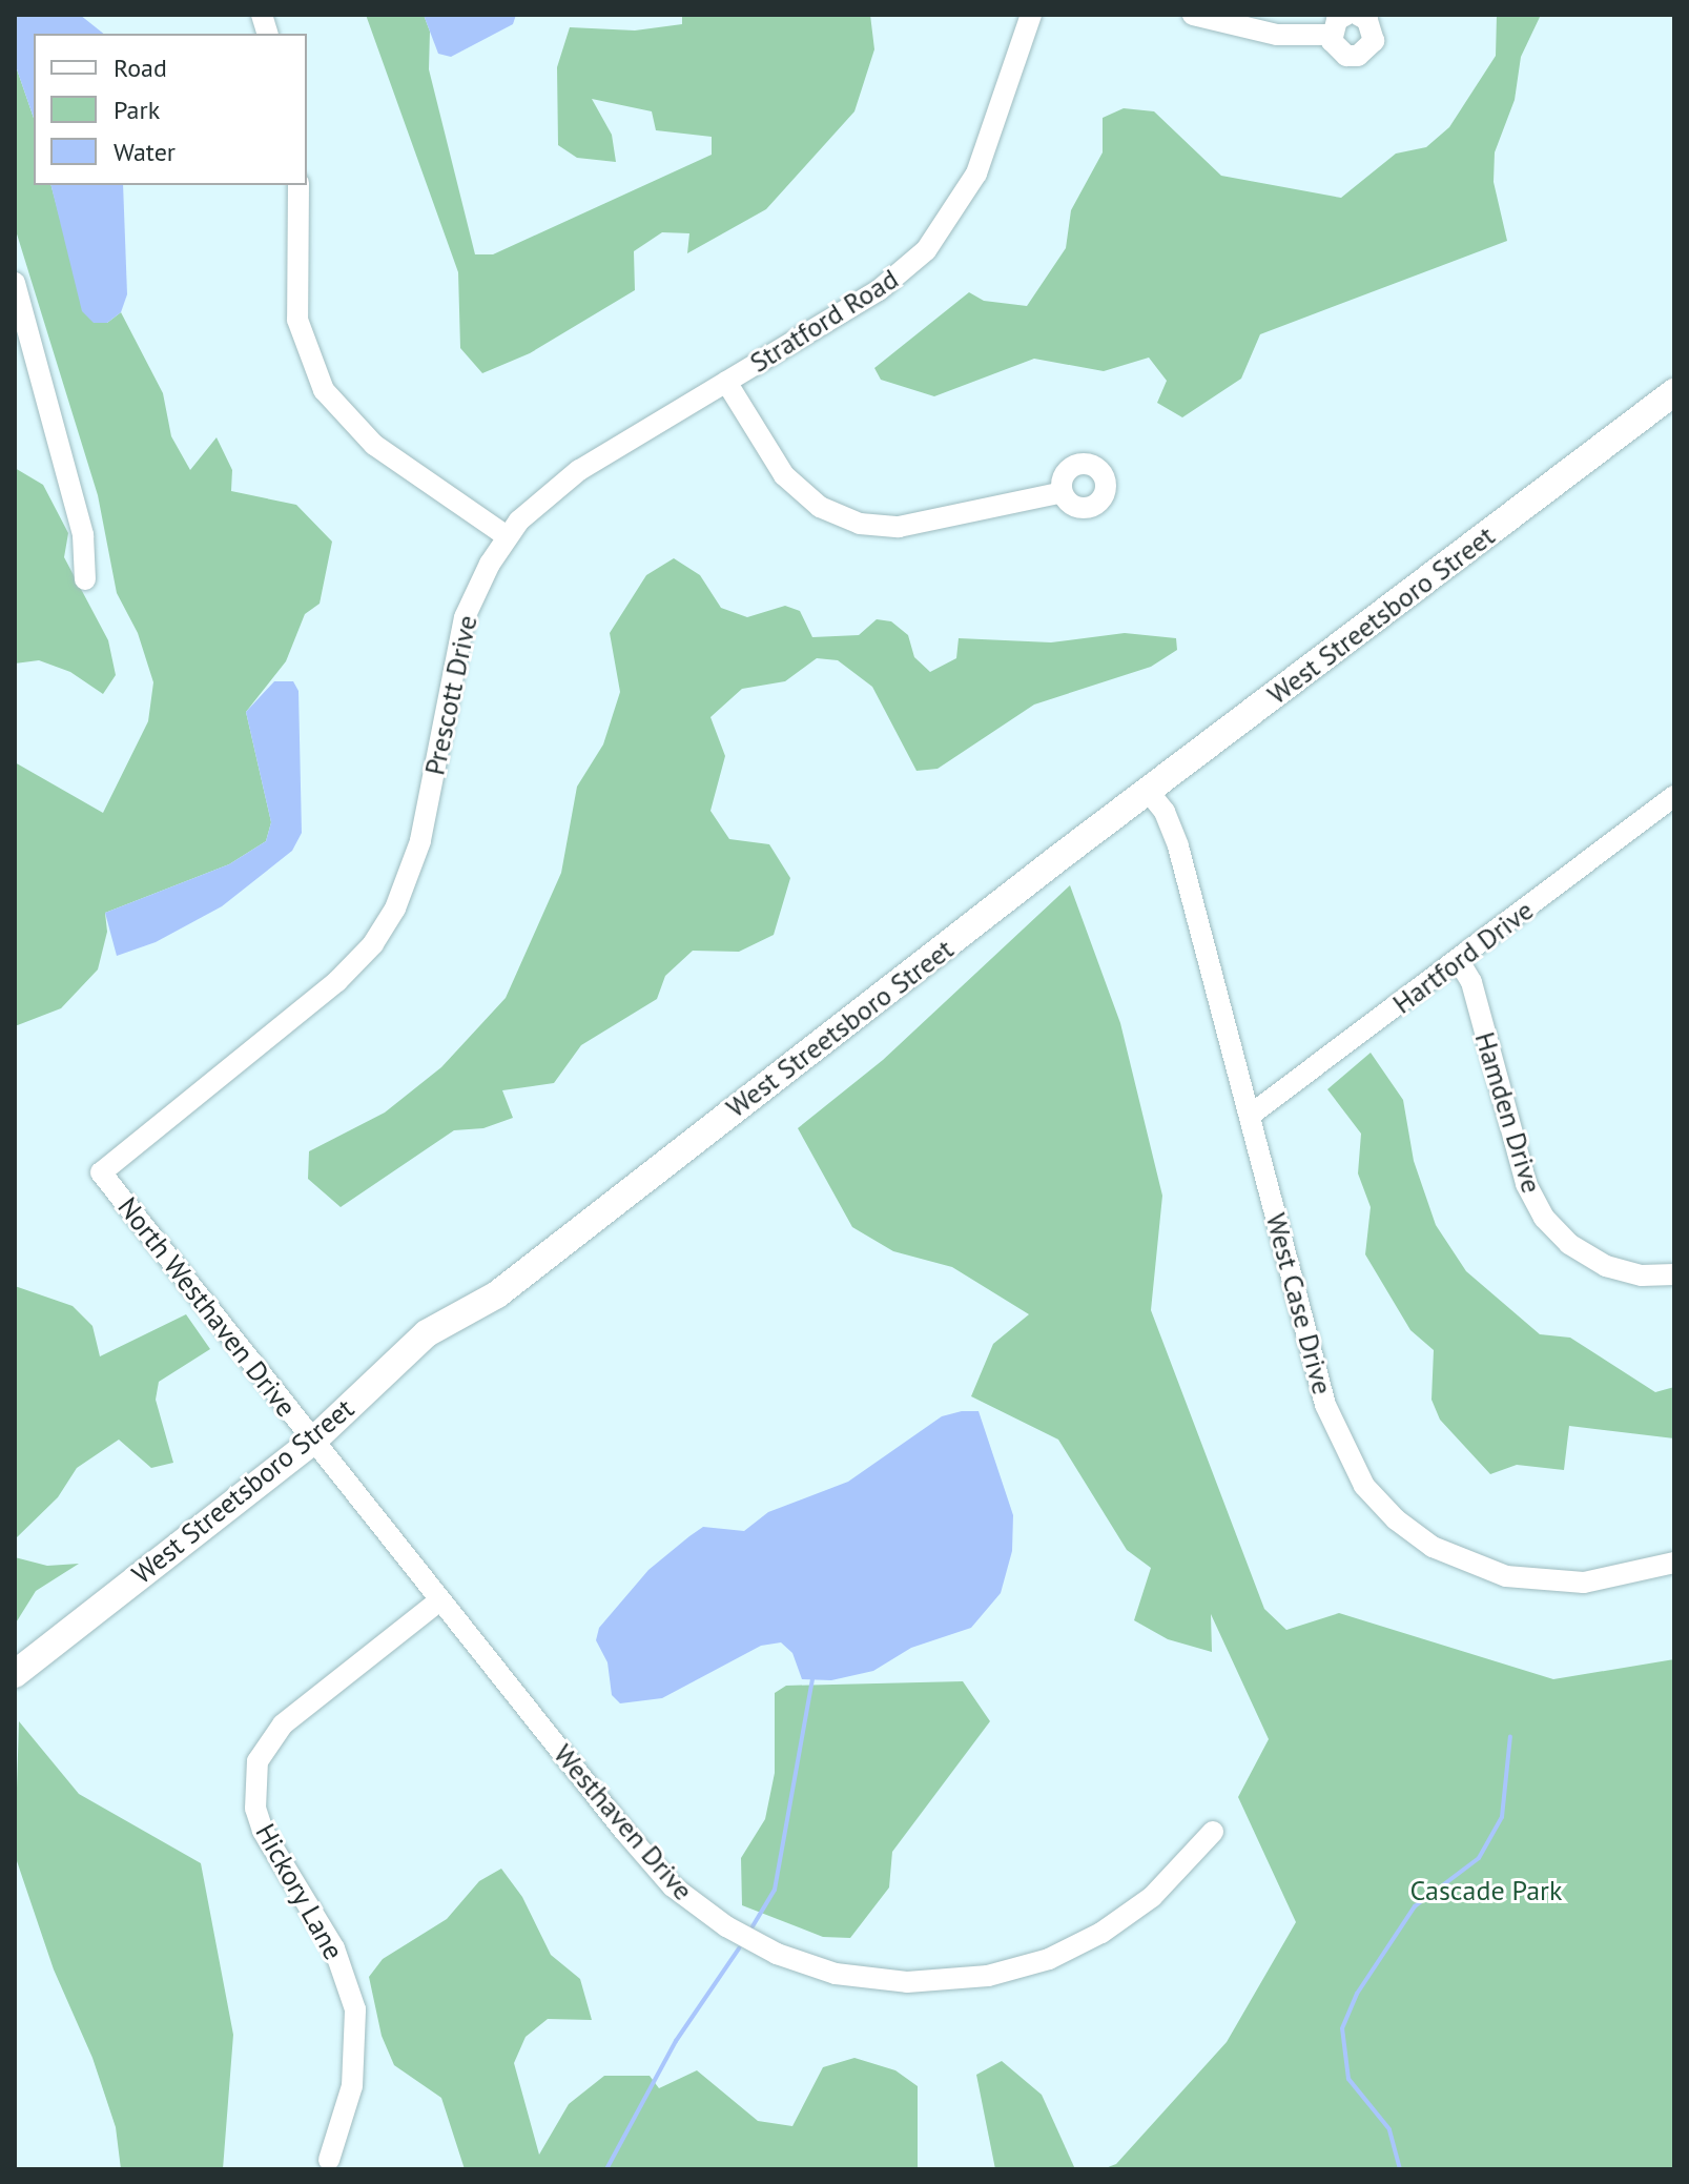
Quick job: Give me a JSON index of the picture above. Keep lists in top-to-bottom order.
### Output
{
  "streets": {
    "main road": ["West Streetsboro Street"],
    "street": [
      "Stratford Road",
      "Prescott Drive",
      "Hartford Drive",
      "Hamden Drive",
      "West Case Drive",
      "North Westhaven Drive",
      "Westhaven Drive",
      "Hickory Lane"
    ]
  },
  "crossings": [
    ["Stratford Road", "Prescott Drive"],
    ["West Streetsboro Street", "West Case Drive"],
    ["West Streetsboro Street", "North Westhaven Drive"],
    ["West Streetsboro Street", "Westhaven Drive"],
    ["Prescott Drive", "North Westhaven Drive"],
    ["Hartford Drive", "Hamden Drive"],
    ["Hartford Drive", "West Case Drive"],
    ["North Westhaven Drive", "Westhaven Drive"],
    ["Westhaven Drive", "Hickory Lane"]
  ],
  "parks": ["Cascade Park"],
  "legend": ["Road", "Park", "Water"]
}
